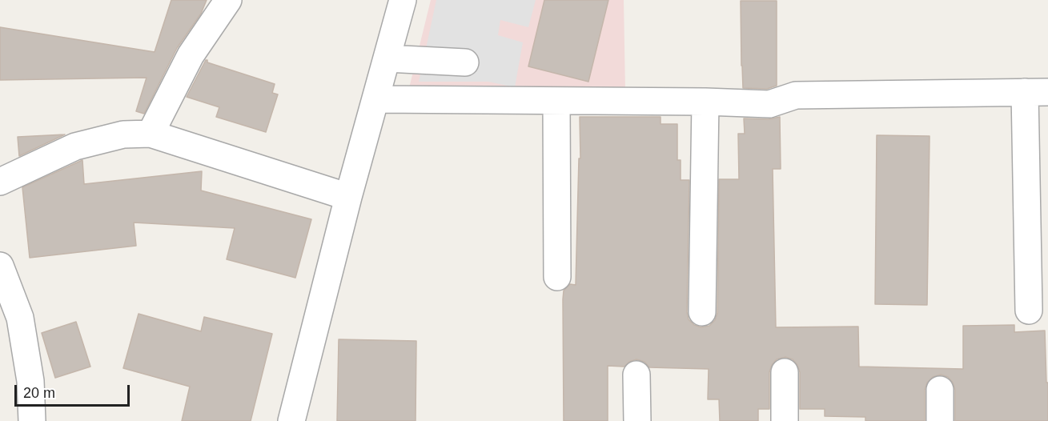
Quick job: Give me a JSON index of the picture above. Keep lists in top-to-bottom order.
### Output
{
  "scale_bar": "20 m"
}
